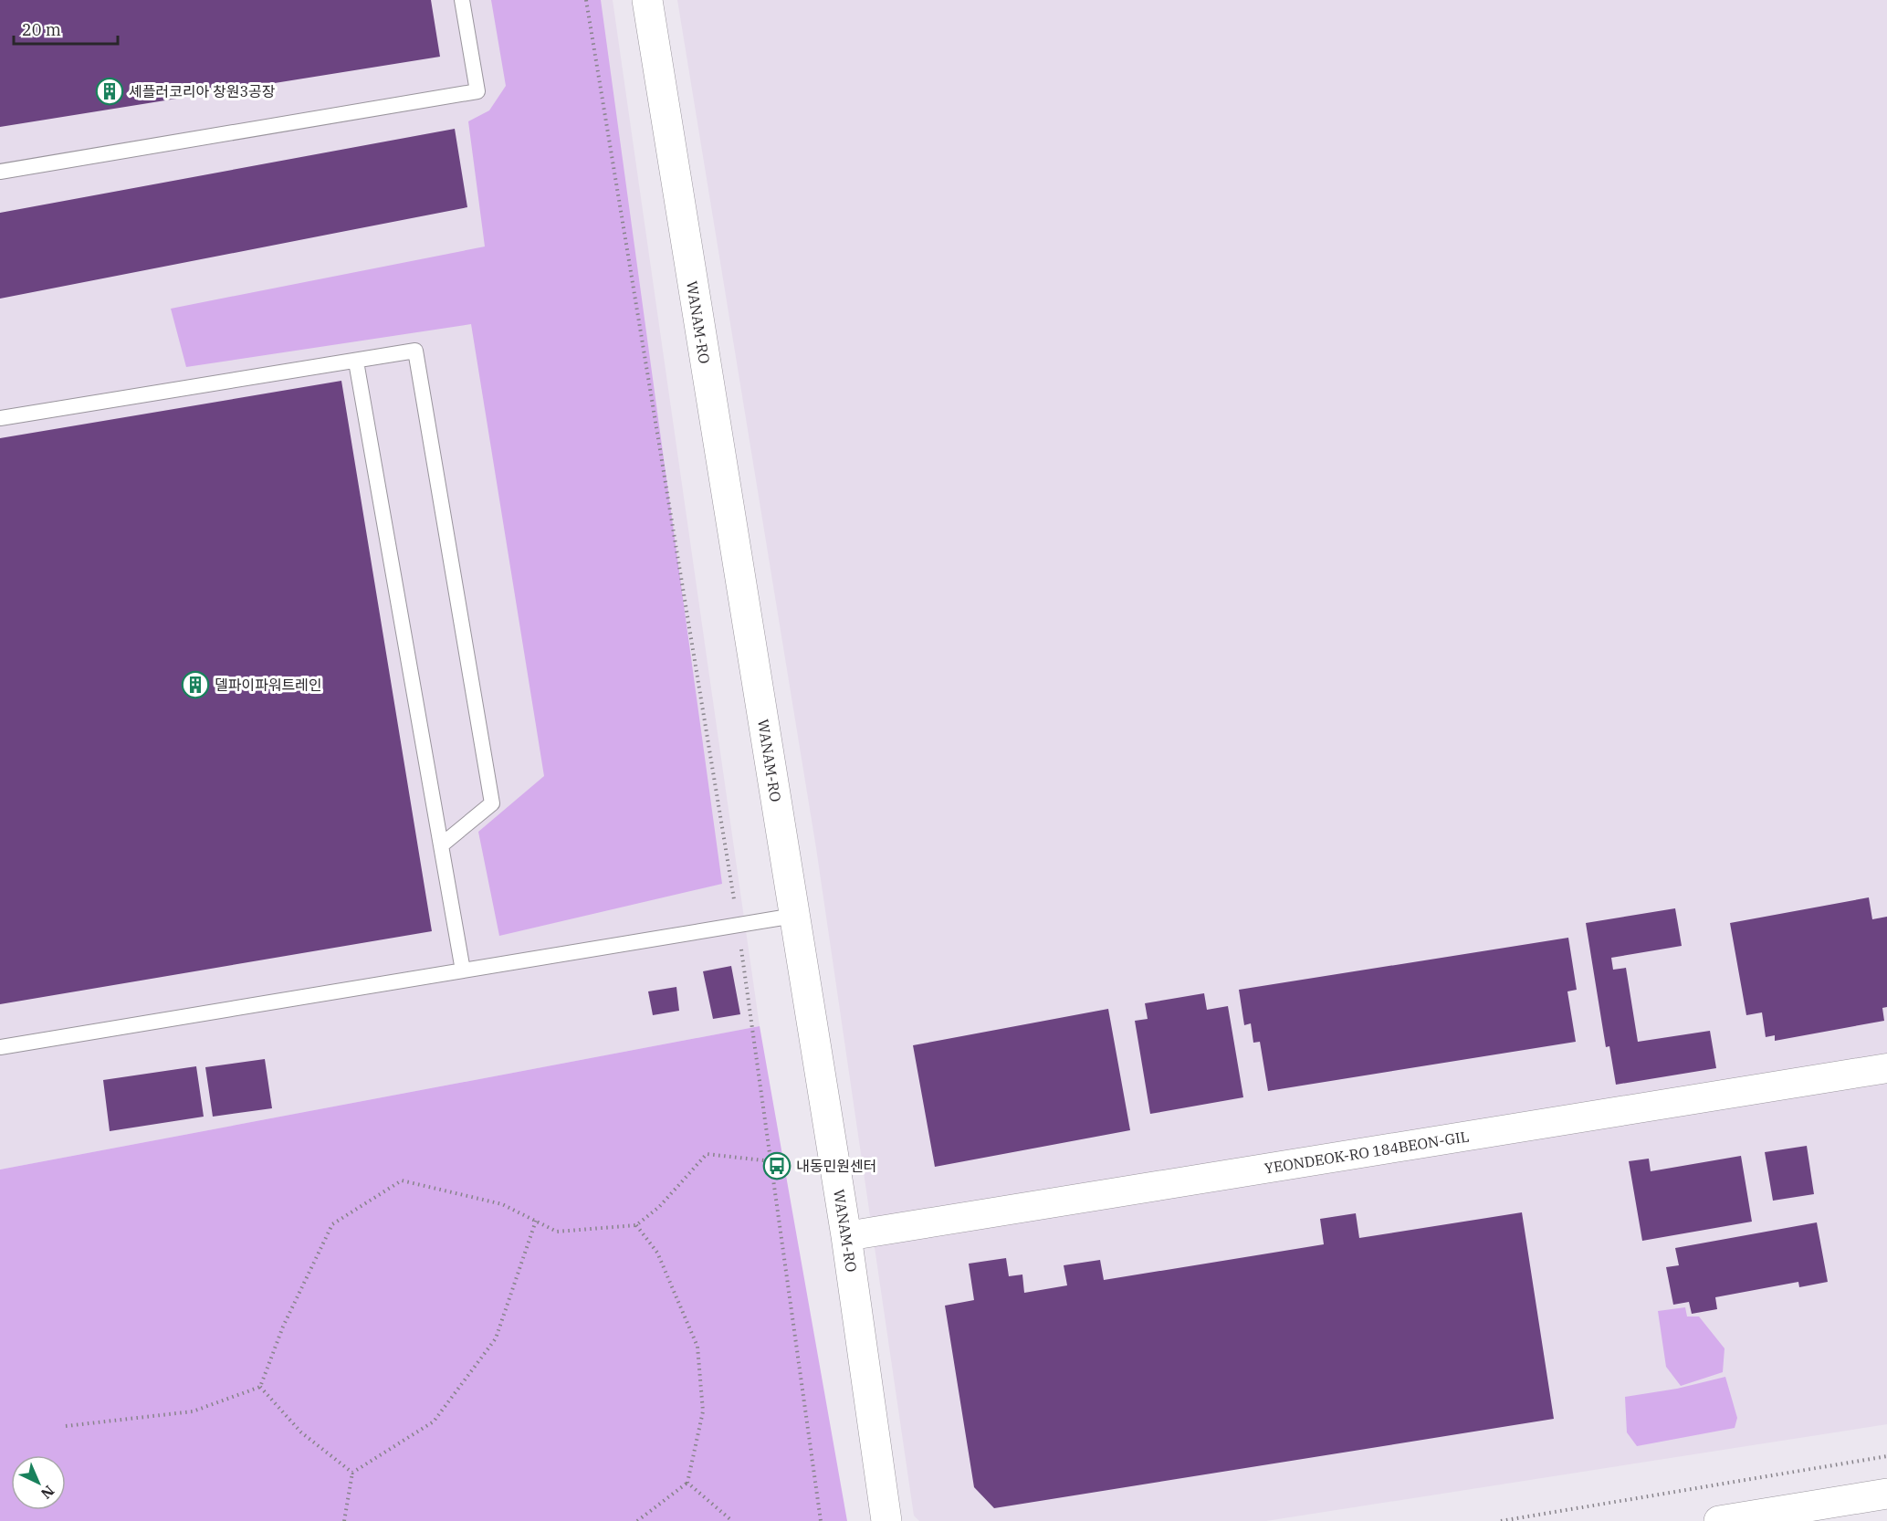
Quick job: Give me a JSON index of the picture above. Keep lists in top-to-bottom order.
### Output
{
  "streets": {
    "main road": ["WANAM-RO"],
    "street": ["YEONDEOK-RO 184BEON-GIL"]
  },
  "crossings": [
    ["WANAM-RO", "YEONDEOK-RO 184BEON-GIL"]
  ],
  "places": {
    "building": ["셰플러코리아 창원3공장", "델파이파워트레인"],
    "bus stop": ["내동민원센터"]
  },
  "scale_bar": "20 m",
  "north": "bottom right"
}
